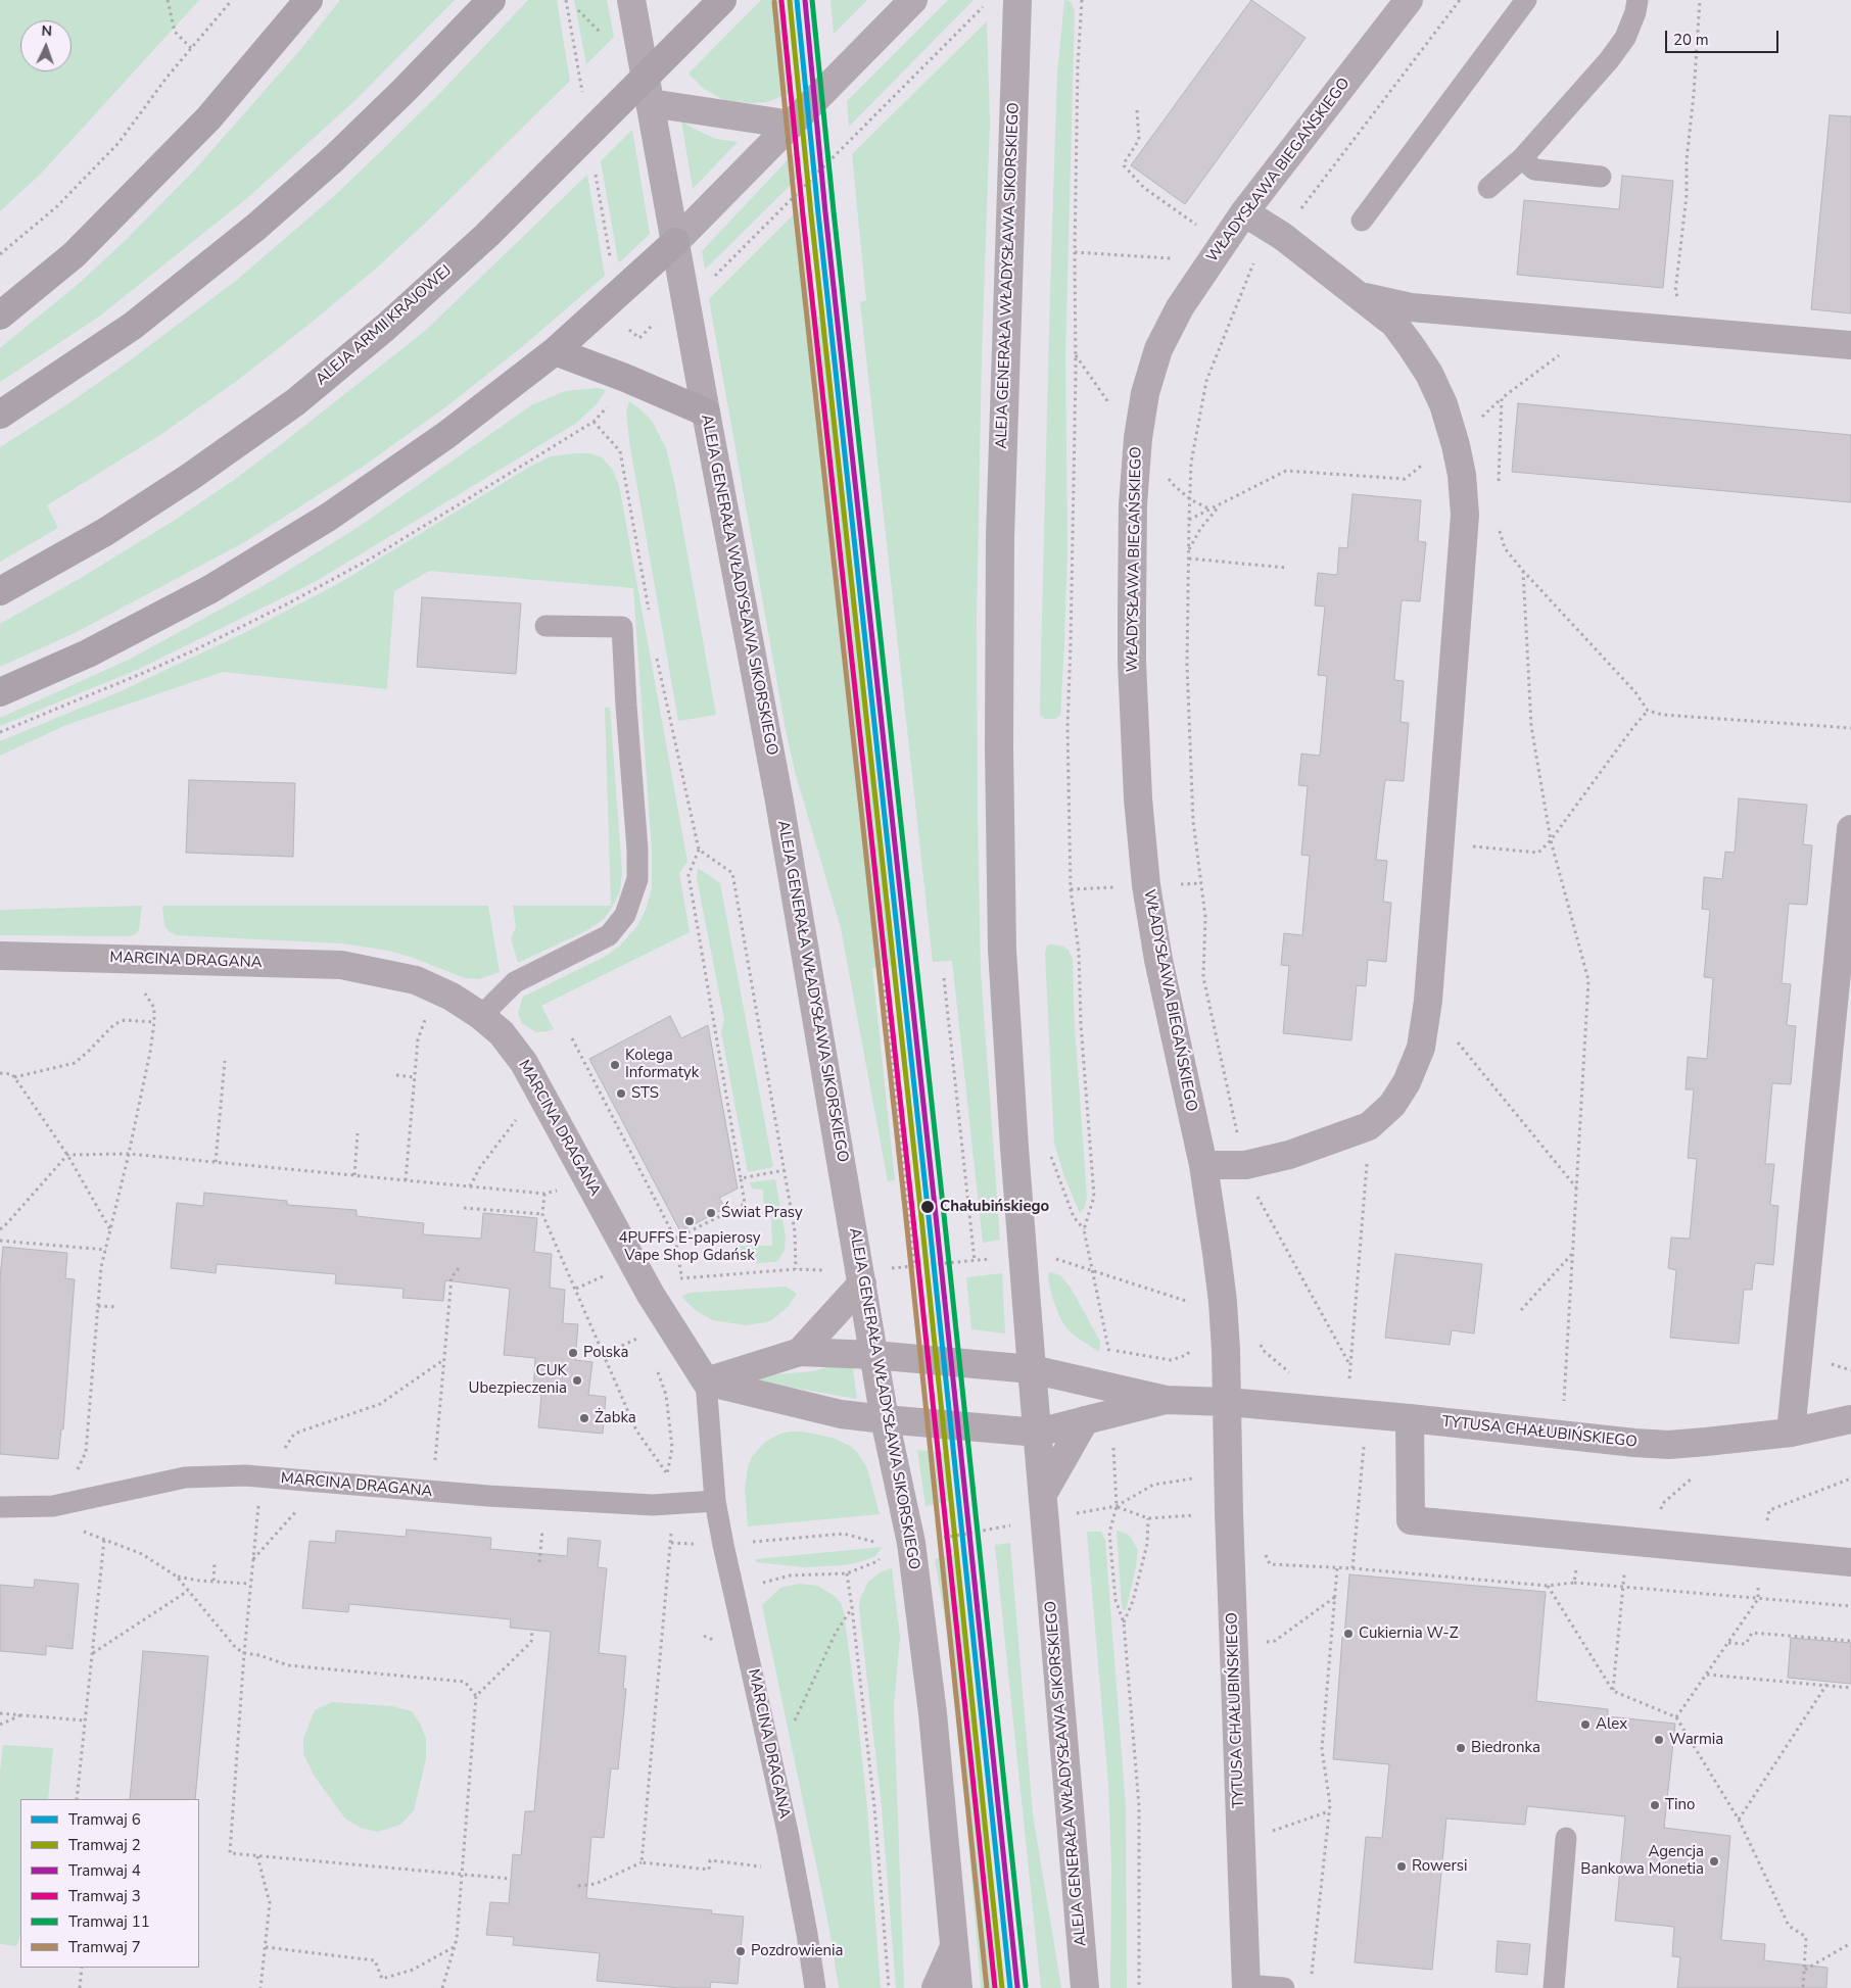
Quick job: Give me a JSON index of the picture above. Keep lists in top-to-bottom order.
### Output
{
  "streets": {
    "main road": ["ALEJA ARMII KRAJOWEJ"],
    "street": [
      "WŁADYSŁAWA BIEGAŃSKIEGO",
      "ALEJA GENERAŁA WŁADYSŁAWA SIKORSKIEGO",
      "MARCINA DRAGANA",
      "TYTUSA CHAŁUBIŃSKIEGO"
    ]
  },
  "crossings": [
    ["WŁADYSŁAWA BIEGAŃSKIEGO", "TYTUSA CHAŁUBIŃSKIEGO"],
    ["ALEJA GENERAŁA WŁADYSŁAWA SIKORSKIEGO", "TYTUSA CHAŁUBIŃSKIEGO"]
  ],
  "places": [
    "Kolega Informatyk",
    "STS",
    "Chałubińskiego",
    "Świat Prasy",
    "4PUFFS E-papierosy Vape Shop Gdańsk",
    "Polska",
    "CUK Ubezpieczenia",
    "Żabka",
    "Cukiernia W-Z",
    "Alex",
    "Warmia",
    "Biedronka",
    "Tino",
    "Agencja Bankowa Monetia",
    "Rowersi",
    "Pozdrowienia"
  ],
  "lines": [
    "tram line 6",
    "tram line 4",
    "tram line 11",
    "tram line 2",
    "tram line 3",
    "tram line 7"
  ],
  "legend": [
    "Tramwaj 6",
    "Tramwaj 2",
    "Tramwaj 4",
    "Tramwaj 3",
    "Tramwaj 11",
    "Tramwaj 7"
  ],
  "scale_bar": "20 m",
  "north": "top"
}
